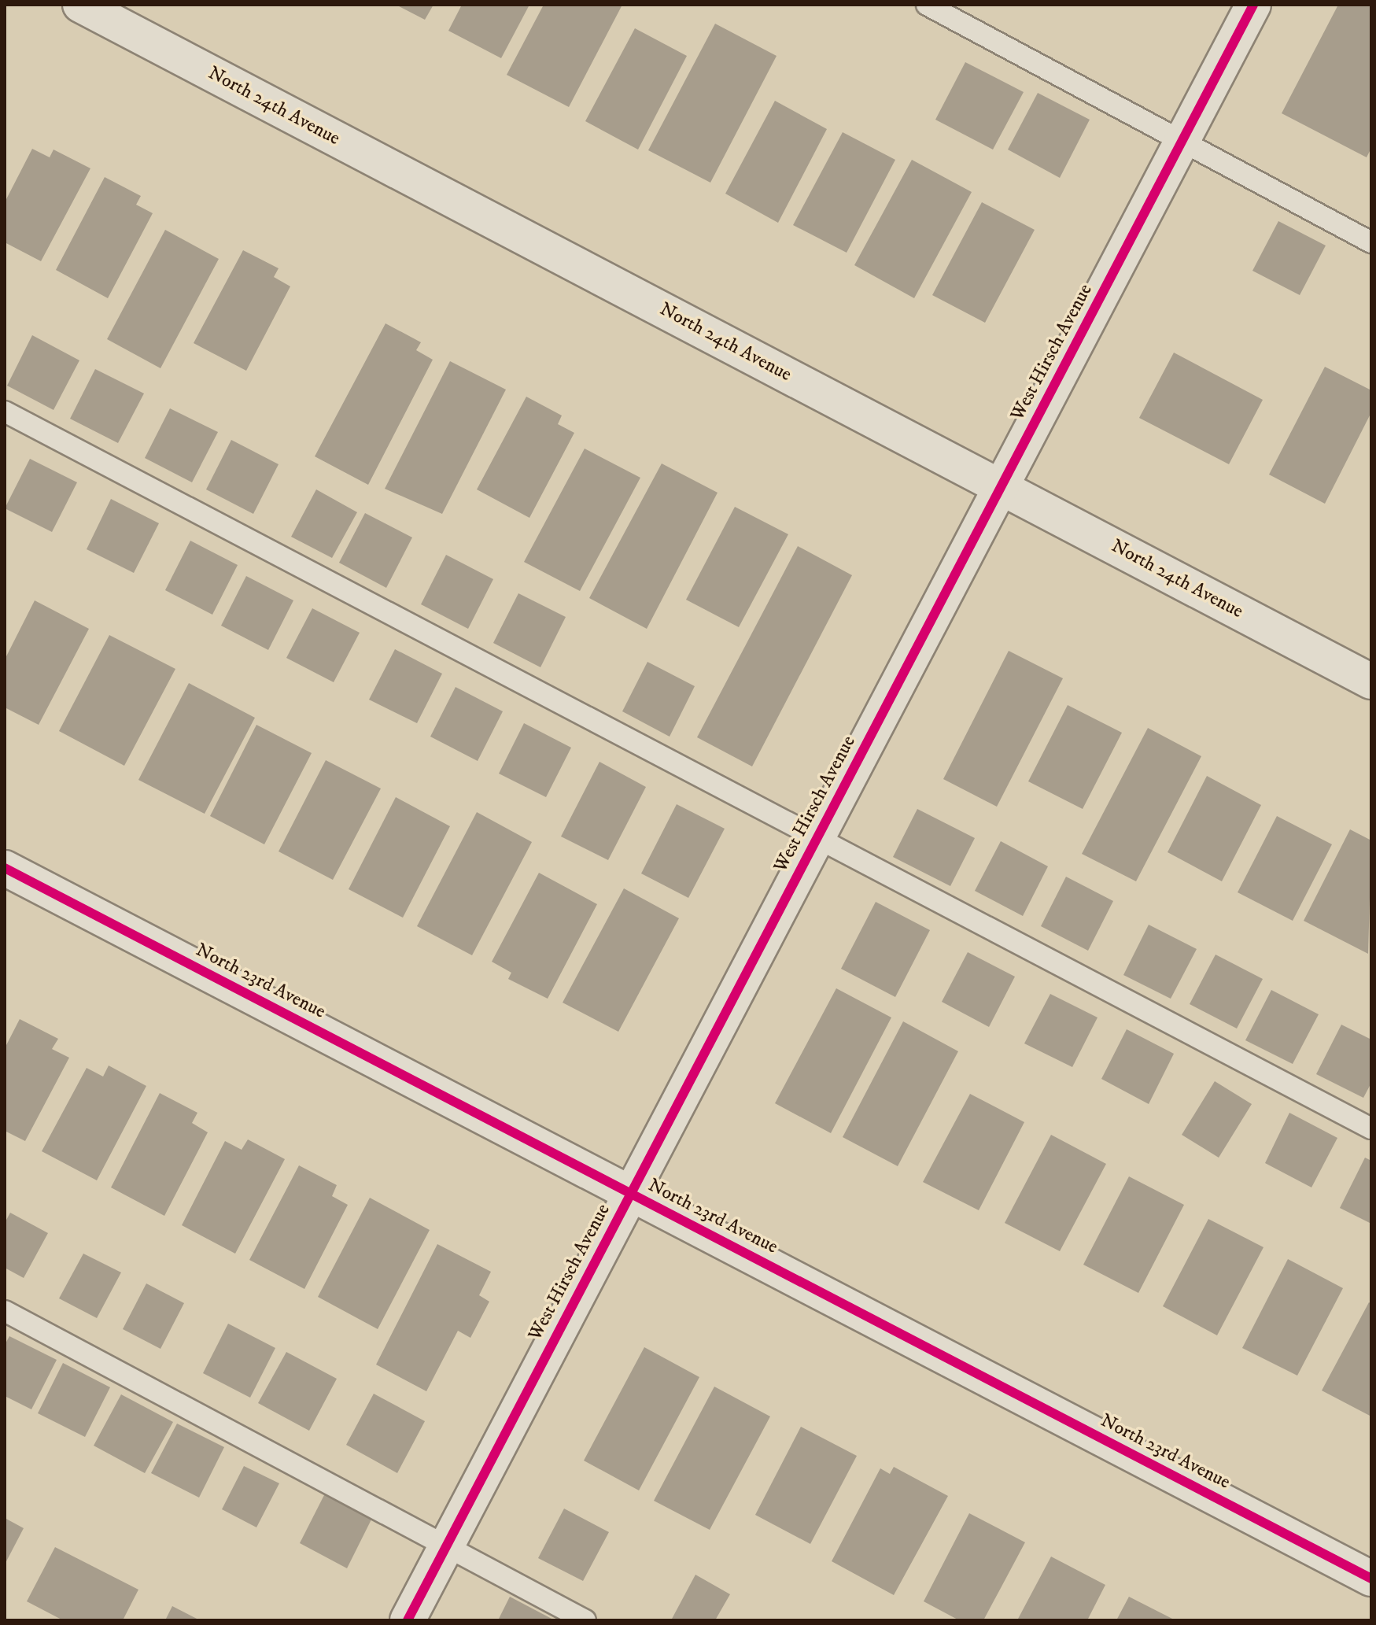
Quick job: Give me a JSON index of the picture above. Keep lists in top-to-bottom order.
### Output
{
  "streets": {
    "street": ["North 24th Avenue", "West Hirsch Avenue", "North 23rd Avenue"]
  },
  "crossings": [
    ["North 24th Avenue", "West Hirsch Avenue"],
    ["West Hirsch Avenue", "North 23rd Avenue"]
  ]
}
